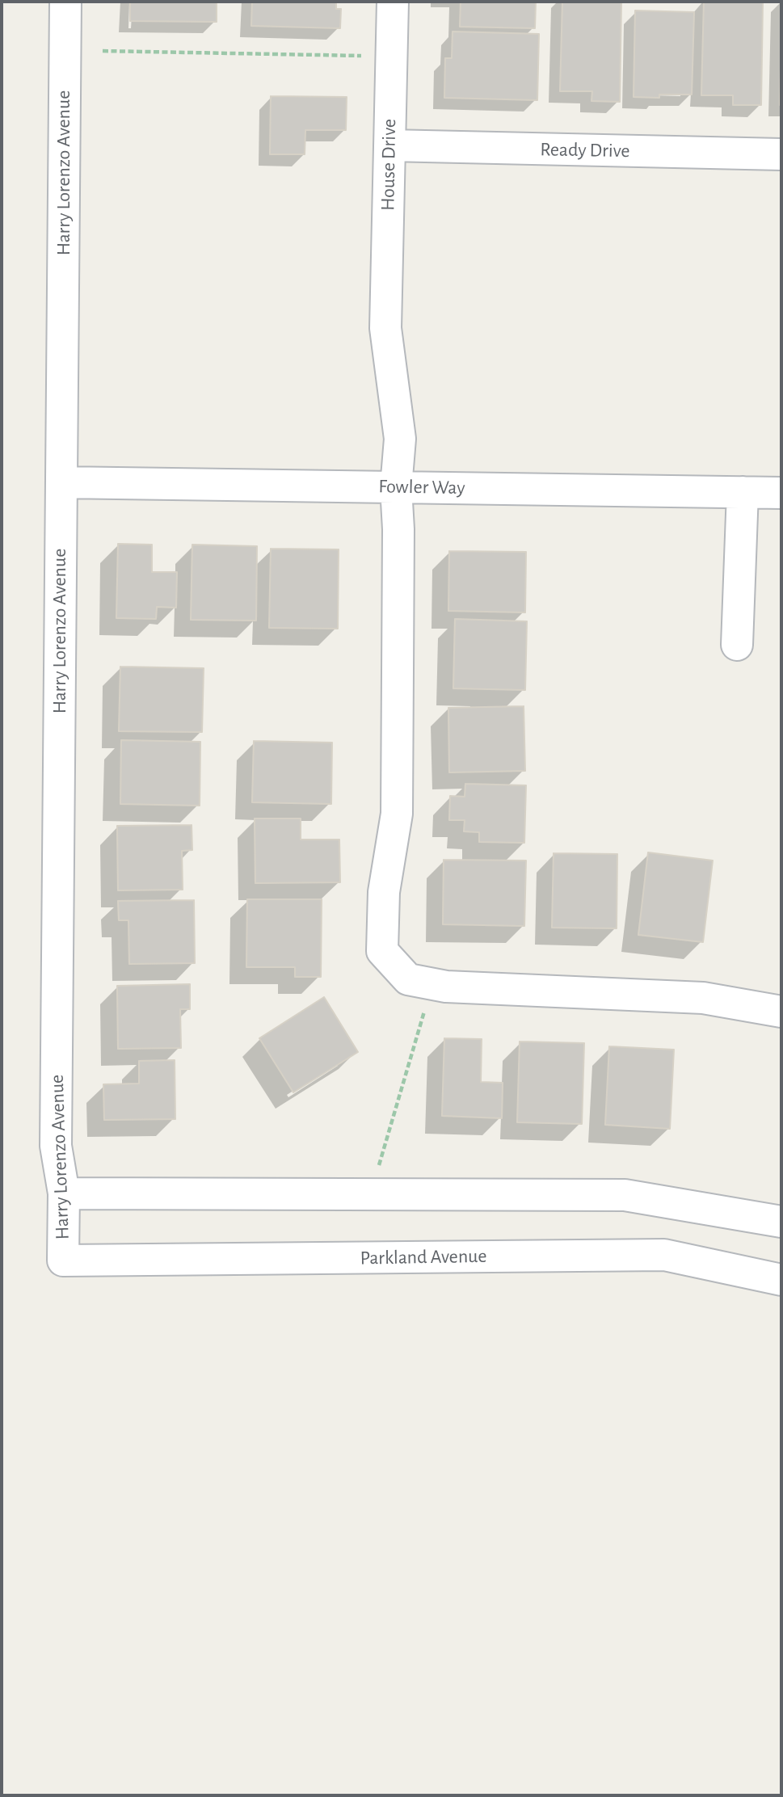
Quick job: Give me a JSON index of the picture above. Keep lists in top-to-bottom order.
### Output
{
  "streets": {
    "street": [
      "Ready Drive",
      "House Drive",
      "Harry Lorenzo Avenue",
      "Fowler Way",
      "Parkland Avenue"
    ]
  },
  "crossings": [
    ["Ready Drive", "House Drive"],
    ["House Drive", "Fowler Way"],
    ["Harry Lorenzo Avenue", "Fowler Way"],
    ["Harry Lorenzo Avenue", "Parkland Avenue"]
  ]
}
